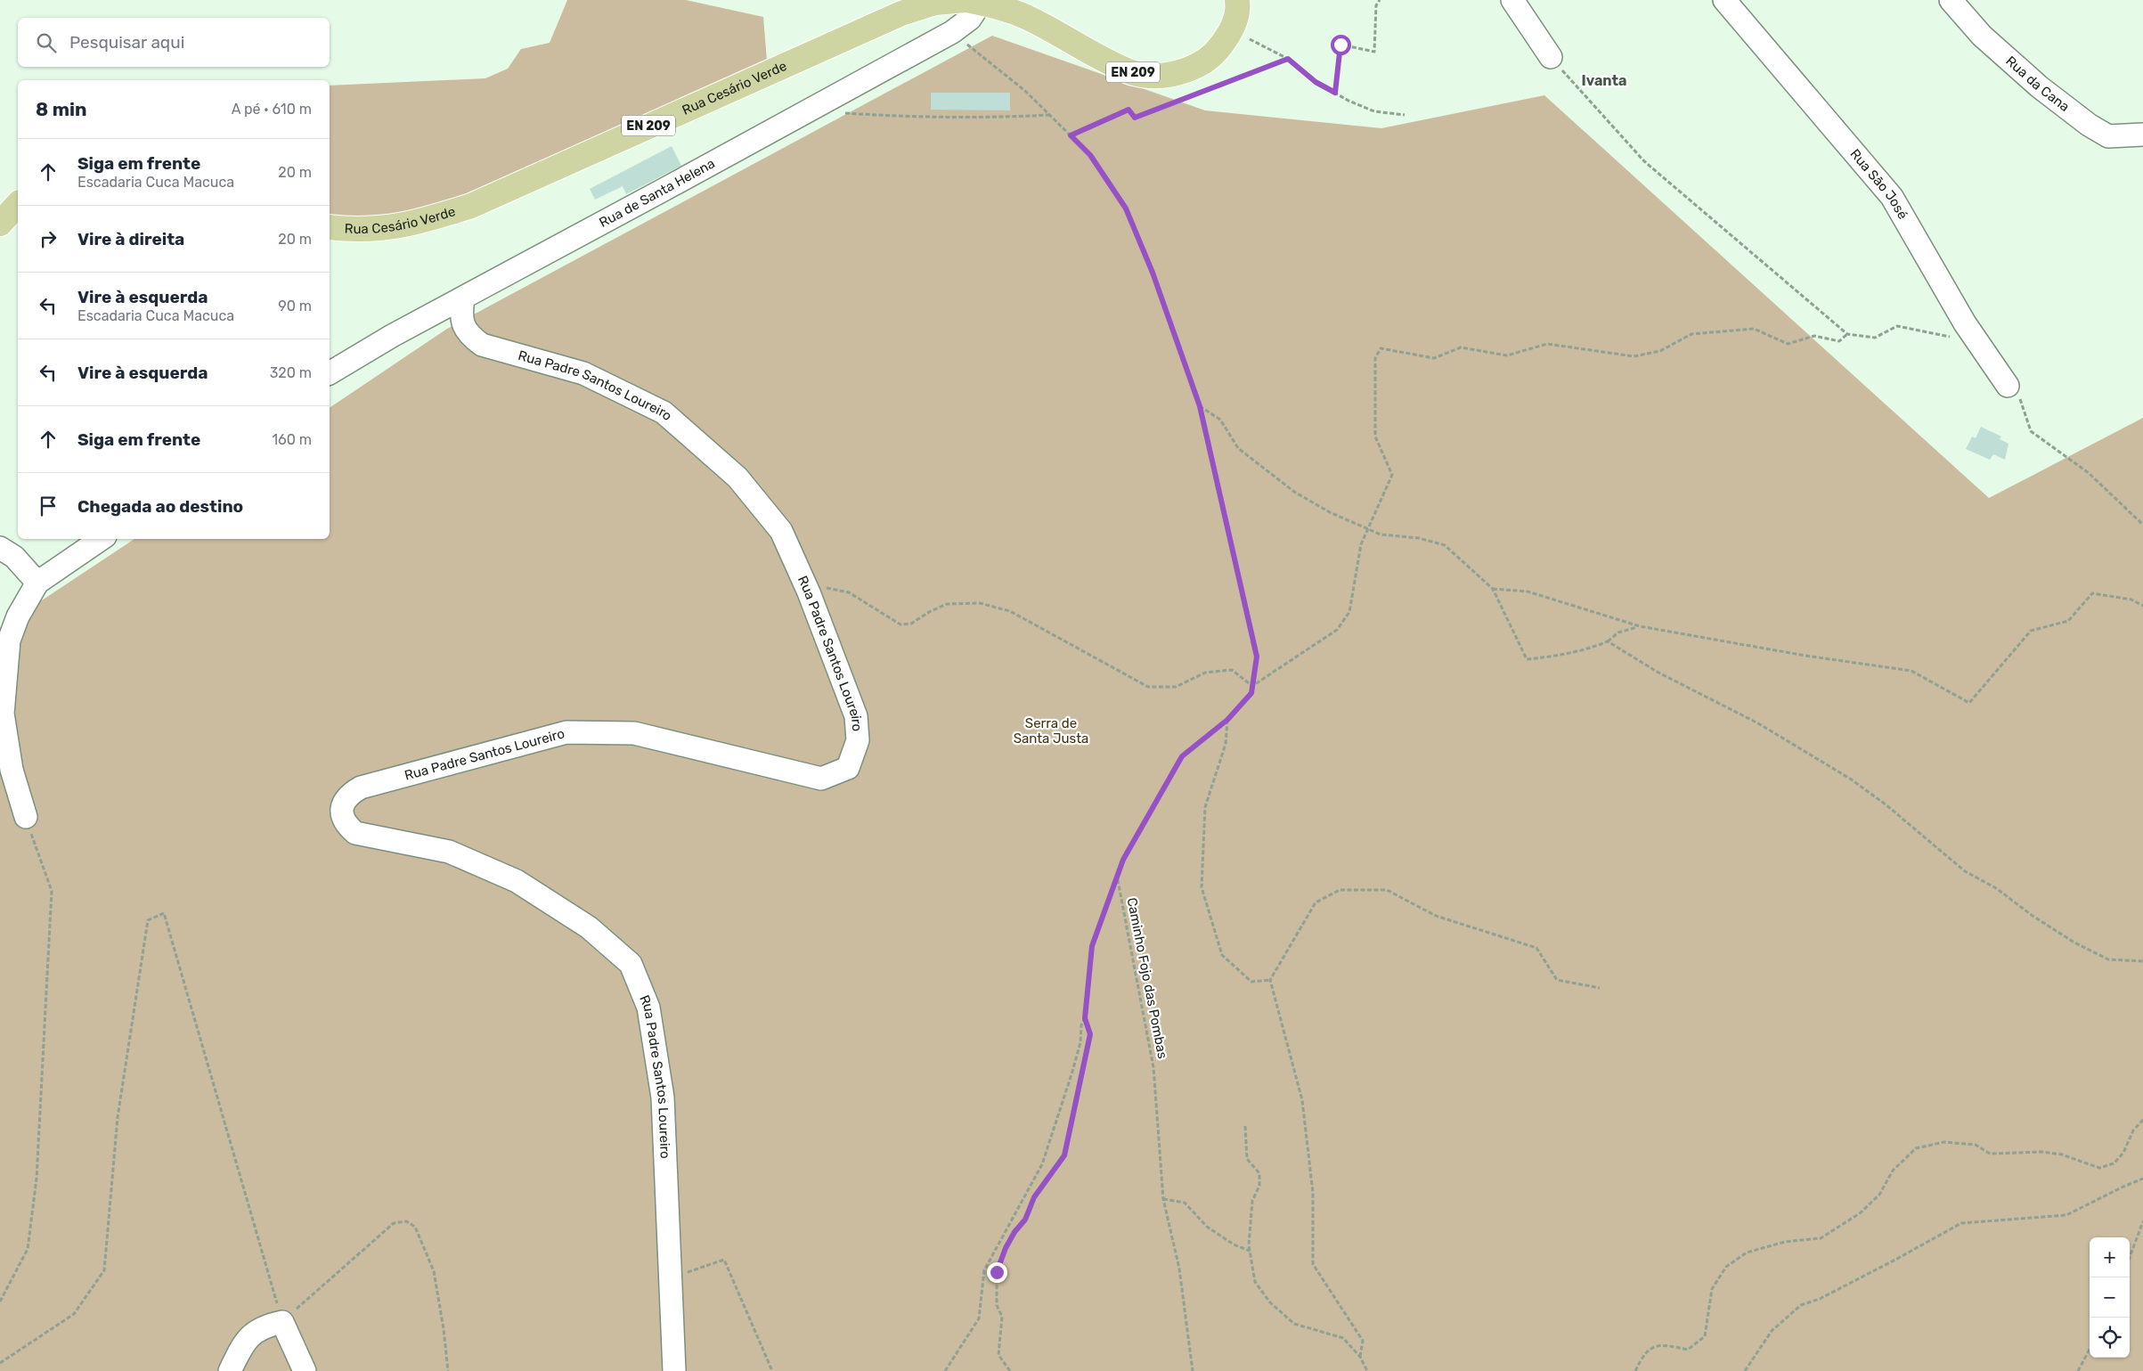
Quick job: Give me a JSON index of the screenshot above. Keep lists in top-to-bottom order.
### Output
{
  "streets": {
    "main road": ["EN 209", "Rua Cesário Verde"],
    "street": [
      "Rua da Cana",
      "Rua São José",
      "Rua de Santa Helena",
      "Rua Padre Santos Loureiro"
    ],
    "path": ["Caminho Fojo das Pombas"]
  },
  "crossings": [
    ["EN 209", "Rua Cesário Verde"],
    ["EN 209", "Rua de Santa Helena"],
    ["Rua Cesário Verde", "Rua de Santa Helena"],
    ["Rua de Santa Helena", "Rua Padre Santos Loureiro"]
  ],
  "districts": ["Ivanta"],
  "parks": ["Serra de Santa Justa"],
  "page": {
    "search": "Pesquisar aqui",
    "heading": ["8 min", "A pé · 610 m"],
    "list": [
      ["Siga em frente", "Escadaria Cuca Macuca", "20 m"],
      ["Vire à direita", "20 m"],
      ["Vire à esquerda", "Escadaria Cuca Macuca", "90 m"],
      ["Vire à esquerda", "320 m"],
      ["Siga em frente", "160 m"],
      "Chegada ao destino"
    ],
    "map_buttons": ["+", "−"]
  }
}
